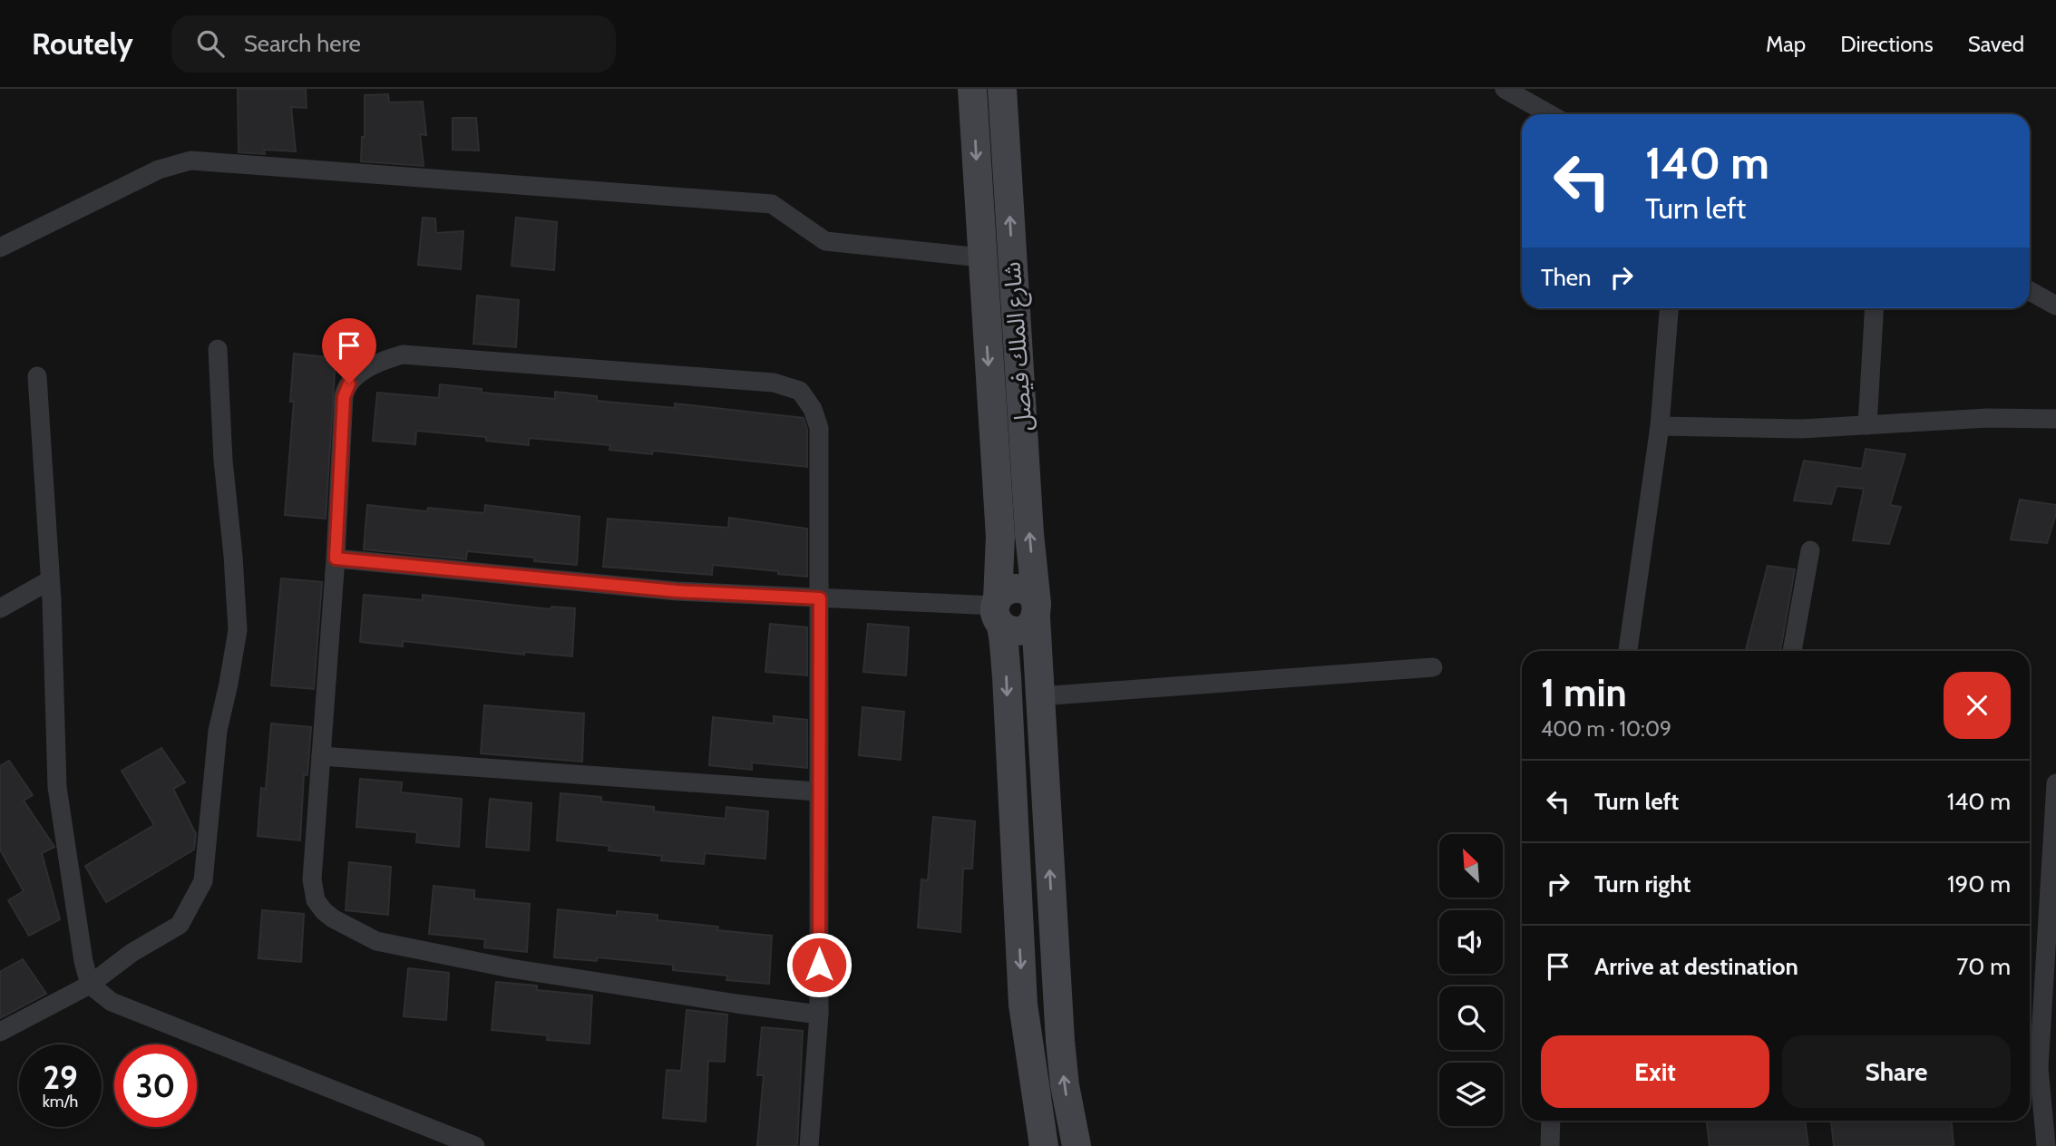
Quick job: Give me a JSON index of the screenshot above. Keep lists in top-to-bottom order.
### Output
{
  "streets": {
    "main road": ["شارع الملك فيصل"]
  },
  "north": "top left",
  "page": {
    "header": "Routely",
    "search": "Search here",
    "nav": ["Map", "Directions", "Saved"],
    "turn": ["140 m", "Turn left"],
    "then": "Then",
    "heading": ["1 min", "400 m · 10:09"],
    "list": [
      {
        "name": "Turn left",
        "value": "140 m"
      },
      {
        "name": "Turn right",
        "value": "190 m"
      },
      {
        "name": "Arrive at destination",
        "value": "70 m"
      }
    ],
    "buttons": ["Exit", "Share"],
    "speed": "29 km/h",
    "limit": "30"
  }
}
